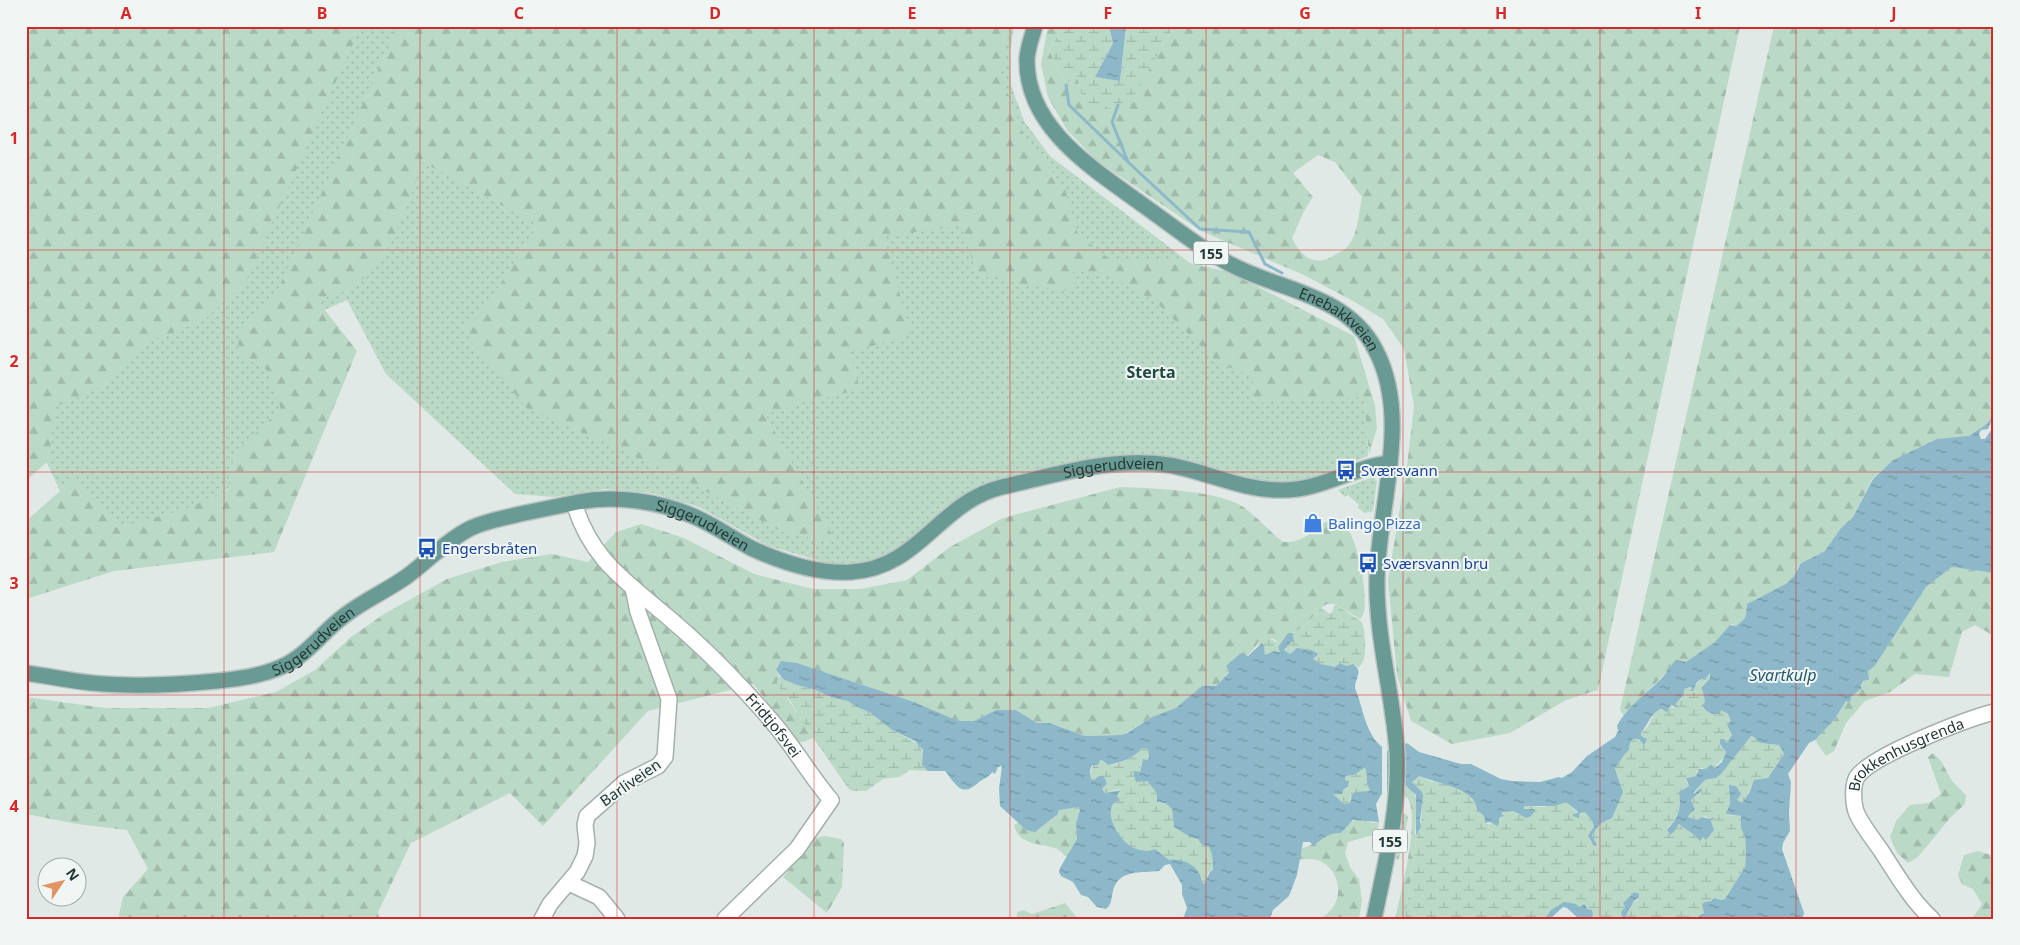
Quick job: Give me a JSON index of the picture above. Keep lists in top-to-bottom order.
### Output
{
  "streets": {
    "main road": ["155", "Enebakkveien", "Siggerudveien"],
    "street": ["Fridtjofsvei", "Brokkenhusgrenda", "Barliveien"]
  },
  "crossings": [
    ["Enebakkveien", "Siggerudveien"],
    ["Siggerudveien", "Fridtjofsvei"],
    ["Fridtjofsvei", "Barliveien"]
  ],
  "districts": ["Sterta"],
  "water": ["Svartkulp"],
  "places": {
    "bus stop": ["Sværsvann", "Engersbråten", "Sværsvann bru"],
    "shop": ["Balingo Pizza"]
  },
  "north": "top right",
  "grid": {
    "columns": [
      "A",
      "B",
      "C",
      "D",
      "E",
      "F",
      "G",
      "H",
      "I",
      "J"
    ],
    "rows": [
      "1",
      "2",
      "3",
      "4"
    ]
  }
}
